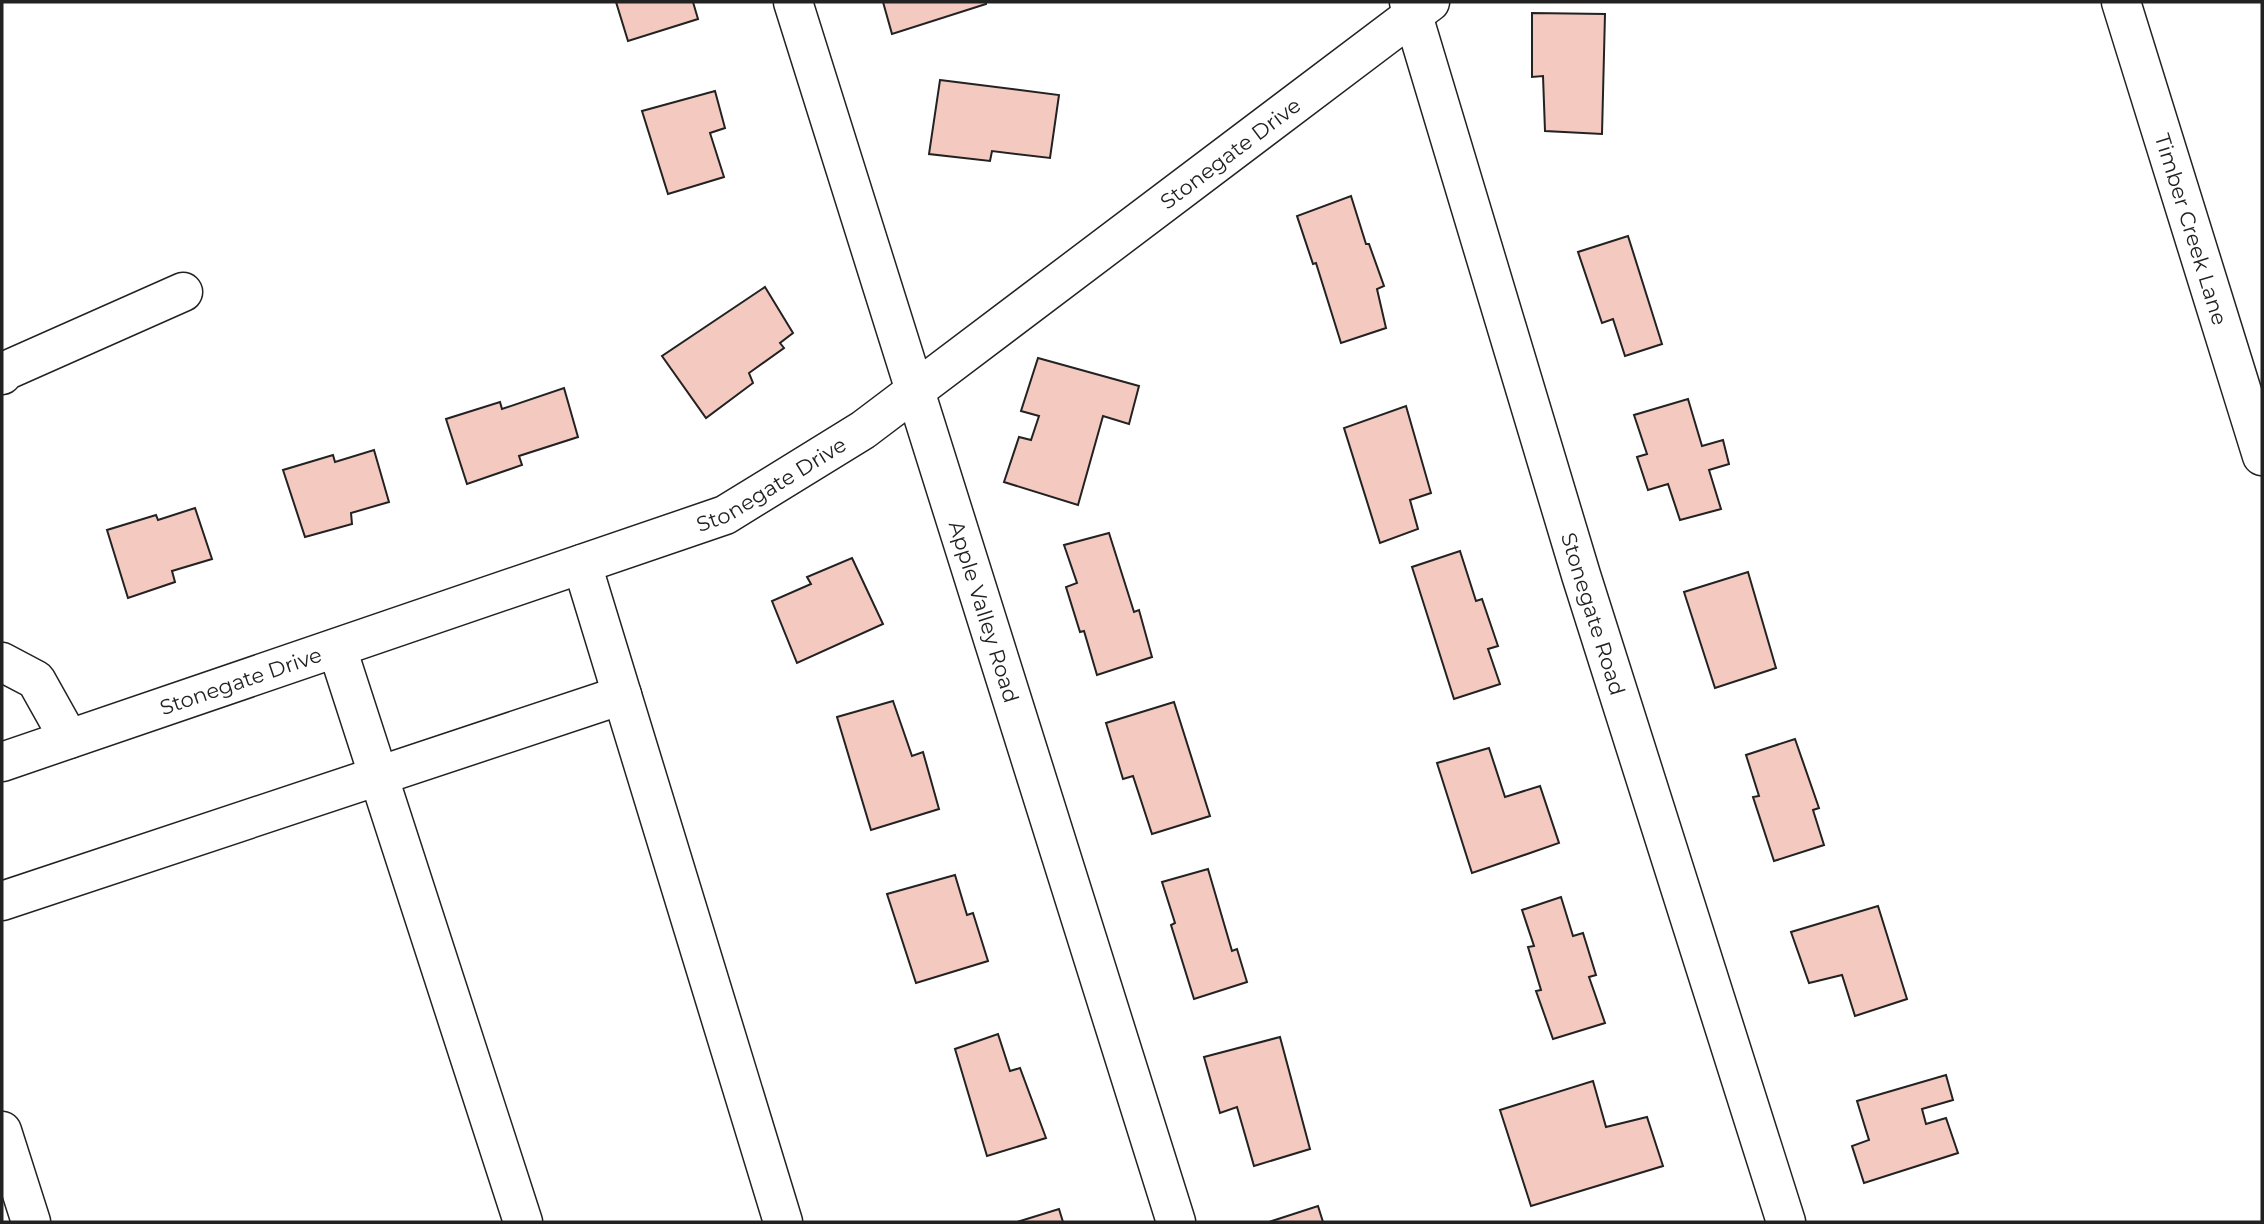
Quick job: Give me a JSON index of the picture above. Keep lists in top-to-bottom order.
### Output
{
  "streets": {
    "street": [
      "Stonegate Drive",
      "Timber Creek Lane",
      "Apple Valley Road",
      "Stonegate Road"
    ]
  },
  "crossings": [
    ["Stonegate Drive", "Apple Valley Road"],
    ["Stonegate Drive", "Stonegate Road"]
  ]
}
